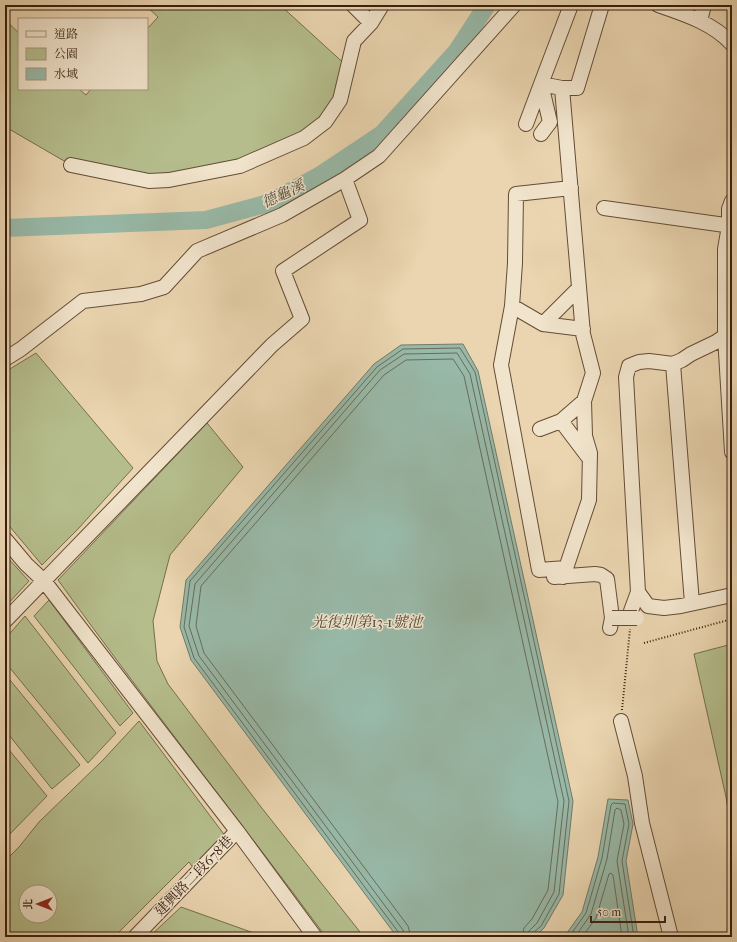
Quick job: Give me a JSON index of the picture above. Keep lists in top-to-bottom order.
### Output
{
  "streets": {
    "street": ["建興路二段678巷"]
  },
  "water": ["德龜溪", "光復圳第13-1號池"],
  "legend": ["道路", "公園", "水域"],
  "scale_bar": "50 m",
  "north": "left"
}
